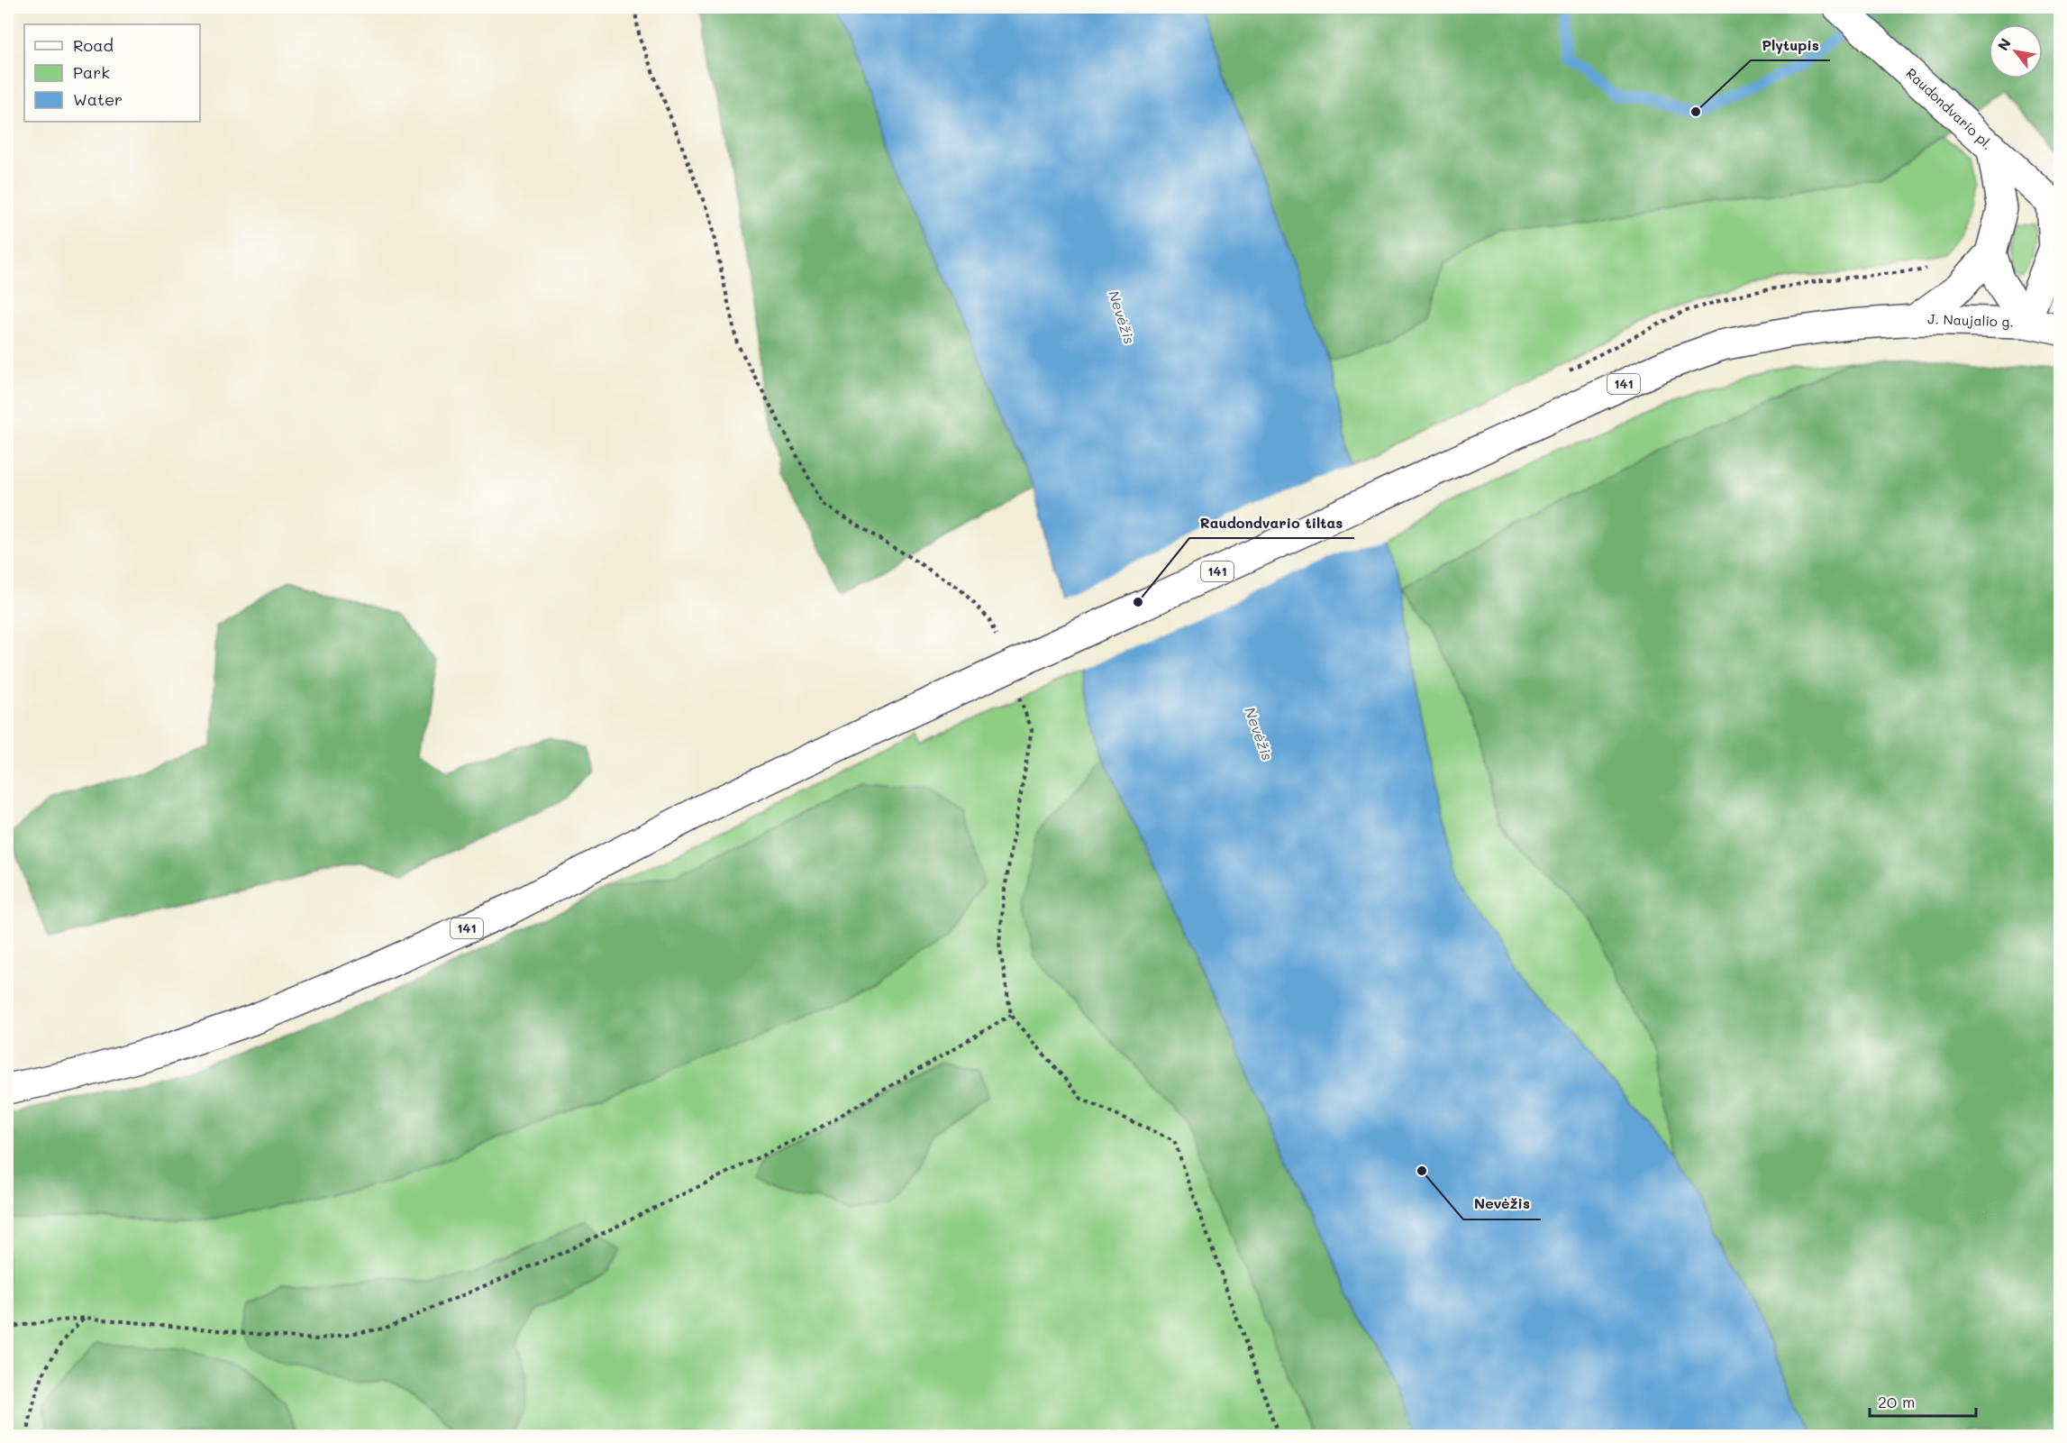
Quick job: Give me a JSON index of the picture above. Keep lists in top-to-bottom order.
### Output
{
  "streets": {
    "main road": ["Raudondvario pl.", "J. Naujalio g.", "141"]
  },
  "crossings": [
    ["J. Naujalio g.", "141"]
  ],
  "water": ["Nevėžis"],
  "places": ["Plytupis", "Raudondvario tiltas", "Nevėžis"],
  "legend": ["Road", "Park", "Water"],
  "scale_bar": "20 m",
  "north": "top left"
}
